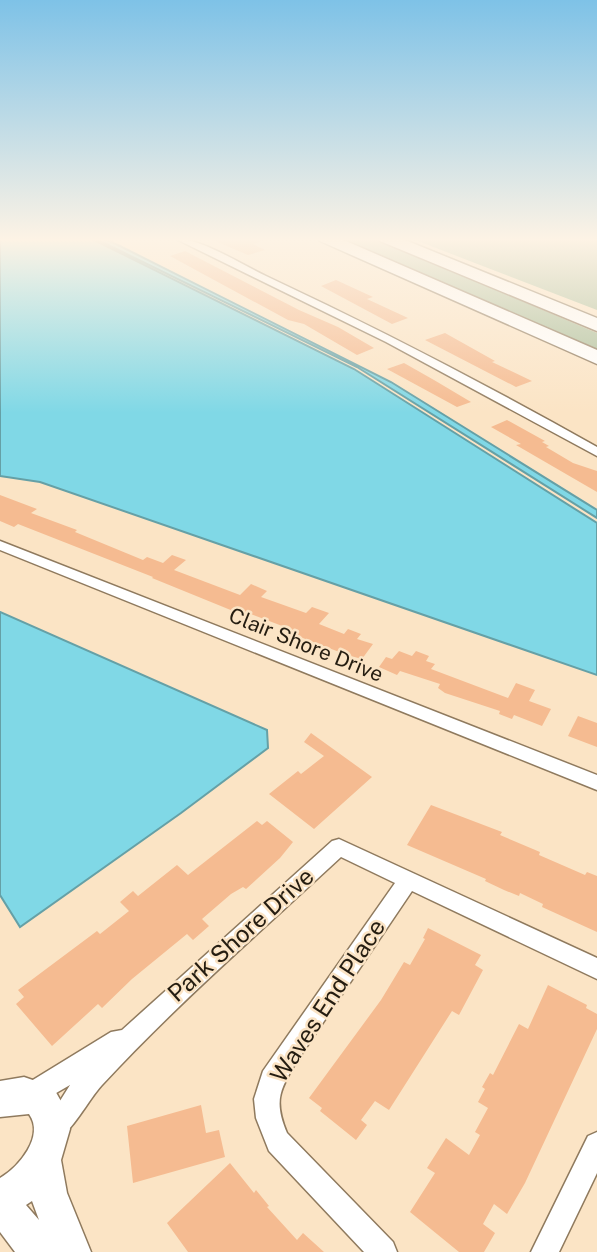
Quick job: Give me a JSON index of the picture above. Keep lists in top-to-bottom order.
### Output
{
  "streets": {
    "street": ["Clair Shore Drive", "Park Shore Drive", "Waves End Place"]
  },
  "crossings": [
    ["Park Shore Drive", "Waves End Place"]
  ]
}
